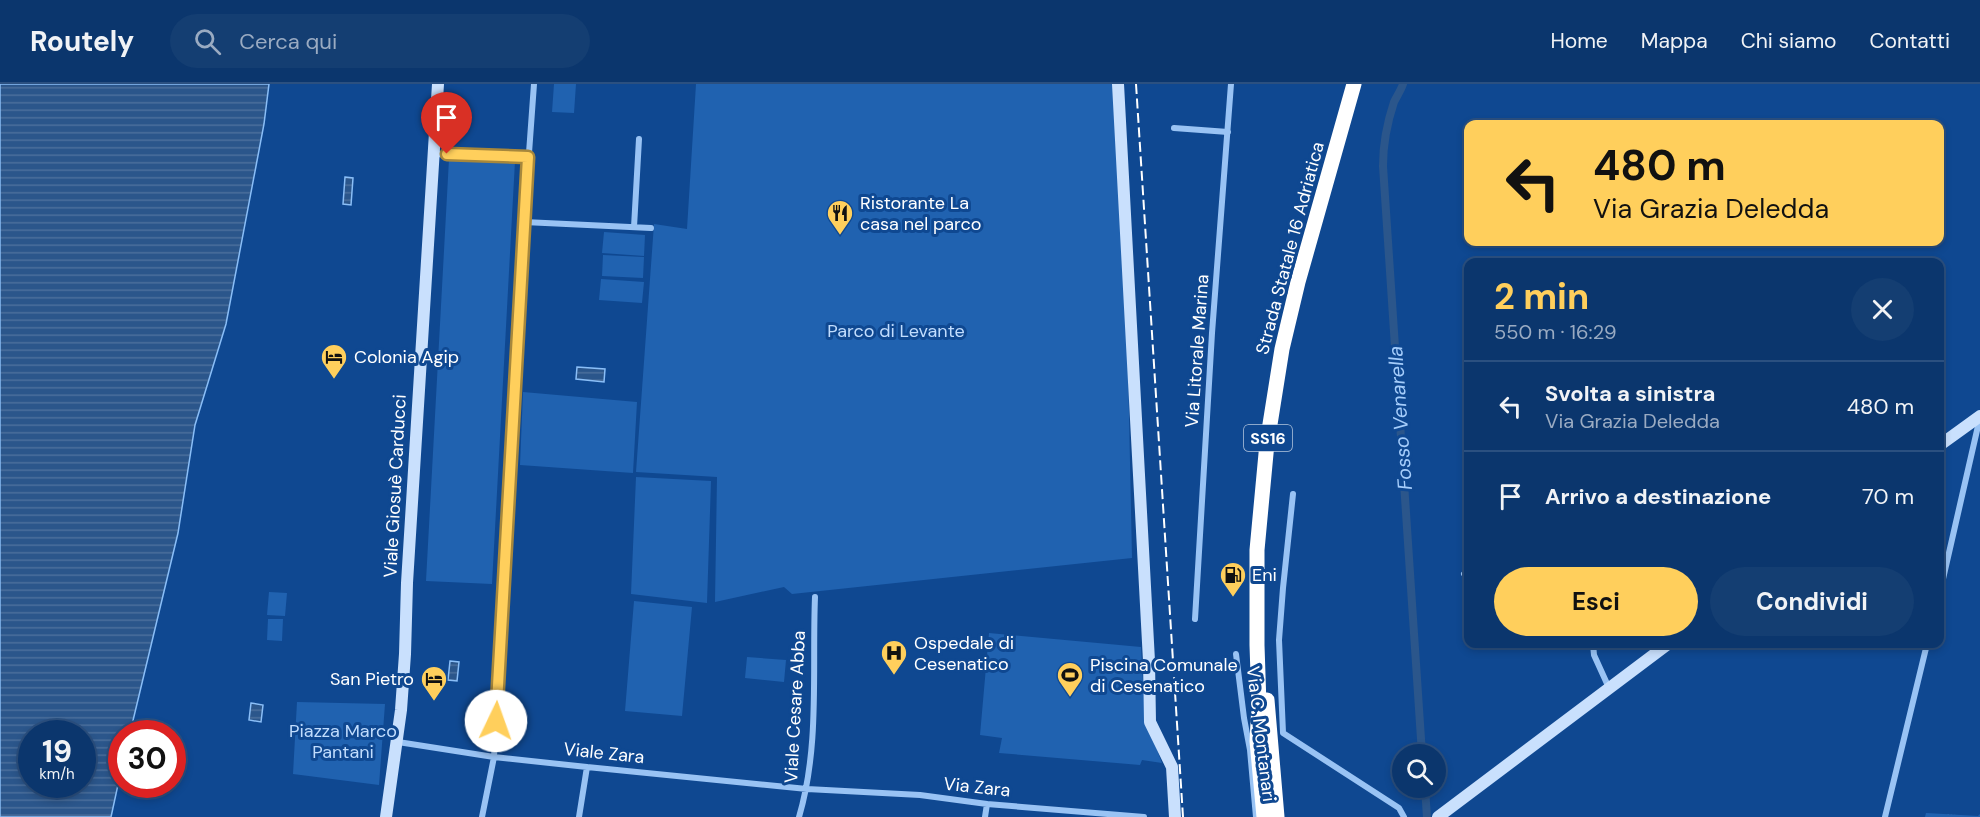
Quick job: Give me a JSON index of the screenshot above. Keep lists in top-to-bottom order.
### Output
{
  "streets": {
    "highway": ["Strada Statale 16 Adriatica", "SS16"],
    "street": [
      "Via Litorale Marina",
      "Viale Giosuè Carducci",
      "Viale Cesare Abba",
      "Via C. Montanari",
      "Viale Zara",
      "Via Zara"
    ]
  },
  "crossings": [
    ["Viale Giosuè Carducci", "Viale Zara"],
    ["Viale Cesare Abba", "Viale Zara"],
    ["Viale Cesare Abba", "Via Zara"],
    ["Viale Zara", "Via Zara"]
  ],
  "water": ["Fosso Venarella"],
  "parks": ["Parco di Levante", "Piazza Marco Pantani"],
  "places": {
    "restaurant": ["Ristorante La casa nel parco"],
    "hotel": ["Colonia Agip", "San Pietro"],
    "fuel station": ["Eni"],
    "hospital": ["Ospedale di Cesenatico"],
    "sports": ["Piscina Comunale di Cesenatico"]
  },
  "page": {
    "header": "Routely",
    "search": "Cerca qui",
    "nav": [
      "Home",
      "Mappa",
      "Chi siamo",
      "Contatti"
    ],
    "turn": ["480 m", "Via Grazia Deledda"],
    "heading": ["2 min", "550 m · 16:29"],
    "list": [
      {
        "name": "Svolta a sinistra",
        "note": "Via Grazia Deledda",
        "value": "480 m"
      },
      {
        "name": "Arrivo a destinazione",
        "value": "70 m"
      }
    ],
    "buttons": ["Esci", "Condividi"],
    "speed": "19 km/h",
    "limit": "30"
  }
}
